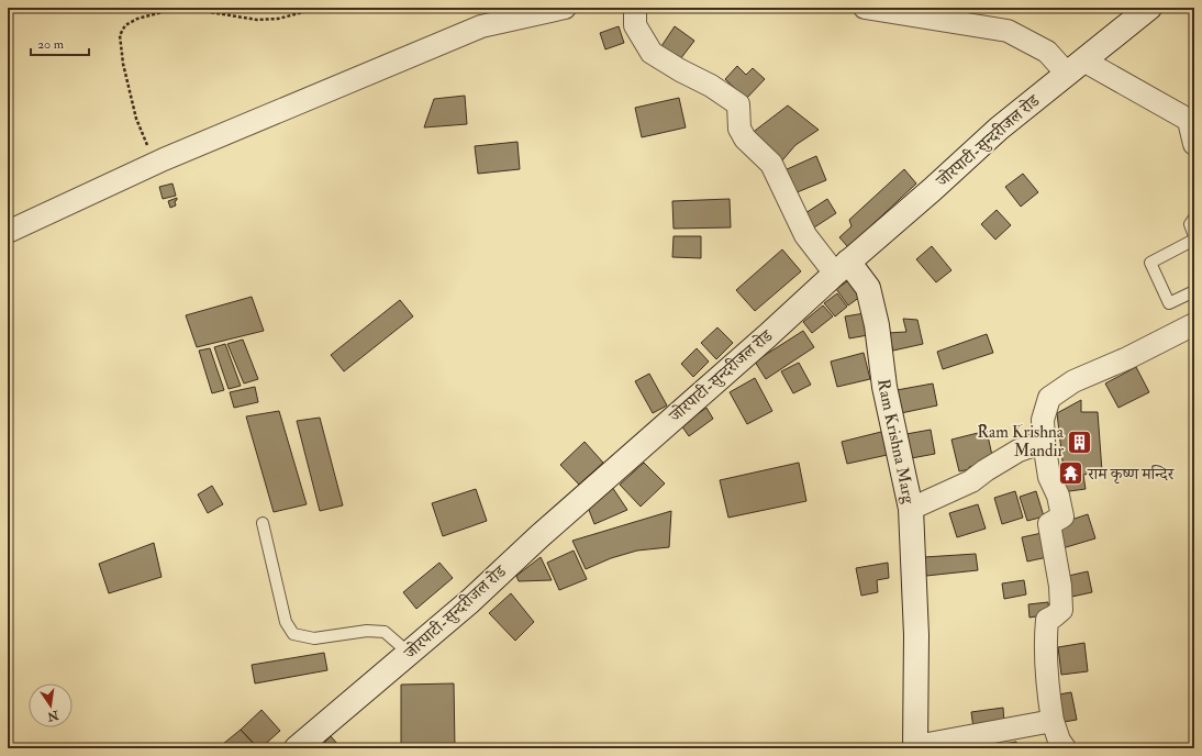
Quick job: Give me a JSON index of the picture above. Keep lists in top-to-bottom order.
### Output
{
  "streets": {
    "main road": ["जोरपाटी-सुन्दरीजल रोड", "Ram Krishna Marg"]
  },
  "crossings": [
    ["जोरपाटी-सुन्दरीजल रोड", "Ram Krishna Marg"]
  ],
  "places": {
    "building": ["Ram Krishna Mandir"],
    "temple": ["राम कृष्ण मन्दिर"]
  },
  "scale_bar": "20 m",
  "north": "bottom"
}
